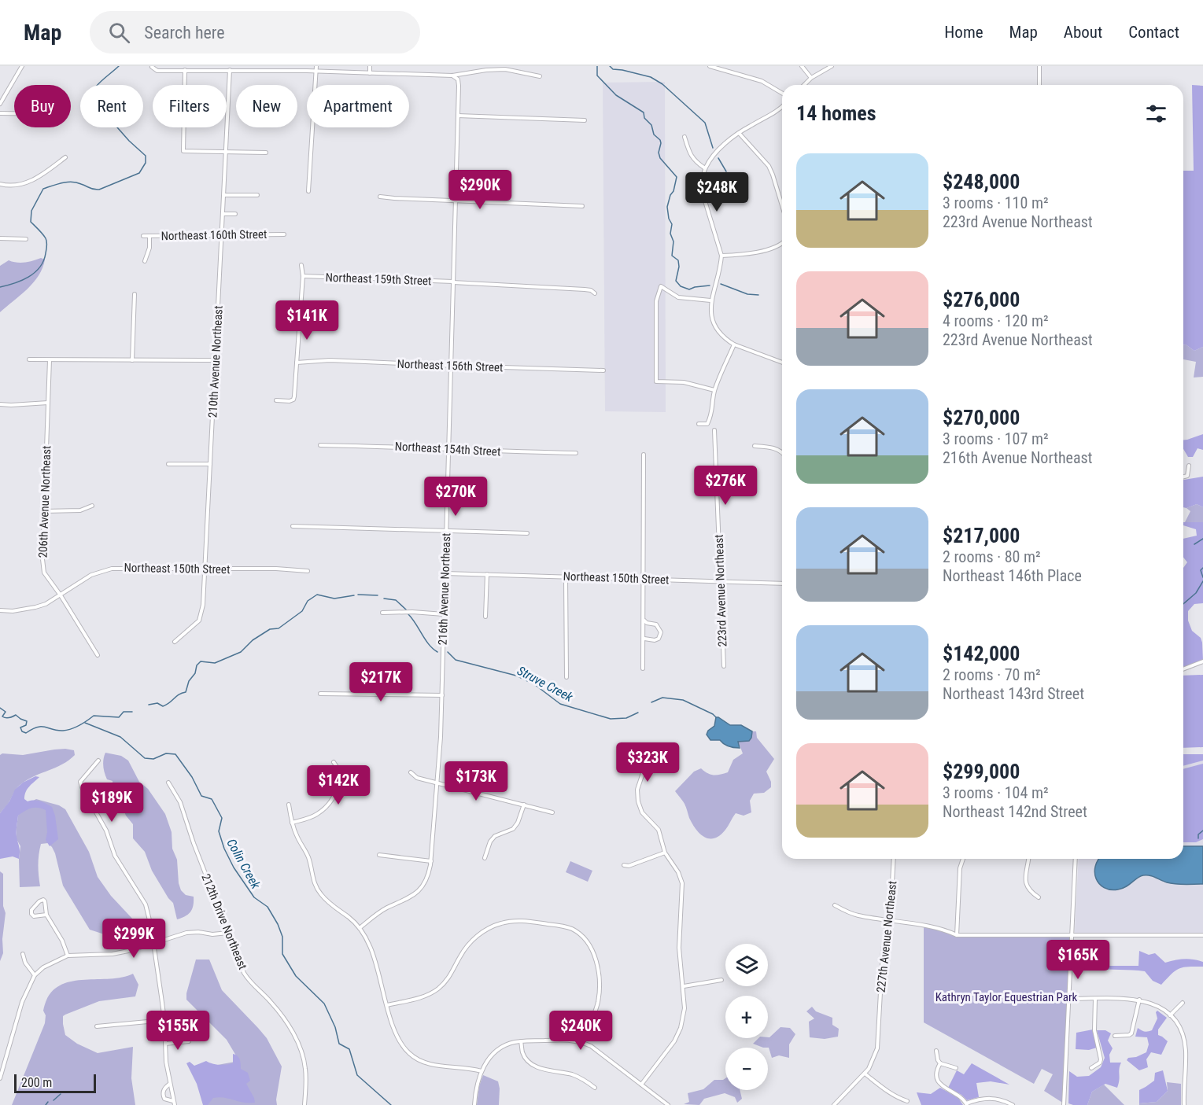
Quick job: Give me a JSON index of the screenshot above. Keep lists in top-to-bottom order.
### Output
{
  "streets": {
    "street": [
      "Northeast 160th Street",
      "Northeast 159th Street",
      "210th Avenue Northeast",
      "Northeast 156th Street",
      "Northeast 154th Street",
      "206th Avenue Northeast",
      "Northeast 150th Street",
      "216th Avenue Northeast",
      "223rd Avenue Northeast",
      "212th Drive Northeast",
      "227th Avenue Northeast"
    ]
  },
  "crossings": [
    ["Northeast 160th Street", "210th Avenue Northeast"],
    ["Northeast 159th Street", "216th Avenue Northeast"],
    ["210th Avenue Northeast", "Northeast 150th Street"],
    ["Northeast 156th Street", "216th Avenue Northeast"],
    ["Northeast 154th Street", "216th Avenue Northeast"],
    ["206th Avenue Northeast", "Northeast 150th Street"],
    ["Northeast 150th Street", "216th Avenue Northeast"],
    ["Northeast 150th Street", "223rd Avenue Northeast"]
  ],
  "water": ["Struve Creek", "Colin Creek"],
  "parks": ["Kathryn Taylor Equestrian Park"],
  "scale_bar": "200 m",
  "page": {
    "header": "Map",
    "search": "Search here",
    "nav": [
      "Home",
      "Map",
      "About",
      "Contact"
    ],
    "chip": [
      "Buy",
      "Rent",
      "Filters",
      "New",
      "Apartment"
    ],
    "heading": "14 homes",
    "list": [
      {
        "name": "$248,000",
        "note": "3 rooms · 110 m² · 223rd Avenue Northeast"
      },
      {
        "name": "$276,000",
        "note": "4 rooms · 120 m² · 223rd Avenue Northeast"
      },
      {
        "name": "$270,000",
        "note": "3 rooms · 107 m² · 216th Avenue Northeast"
      },
      {
        "name": "$217,000",
        "note": "2 rooms · 80 m² · Northeast 146th Place"
      },
      {
        "name": "$142,000",
        "note": "2 rooms · 70 m² · Northeast 143rd Street"
      },
      {
        "name": "$299,000",
        "note": "3 rooms · 104 m² · Northeast 142nd Street"
      }
    ],
    "price": [
      "$290K",
      "$248K",
      "$141K",
      "$276K",
      "$270K",
      "$217K",
      "$323K",
      "$173K",
      "$142K",
      "$189K",
      "$299K",
      "$165K",
      "$155K",
      "$240K"
    ],
    "map_buttons": ["+", "−"],
    "scale": "200 m"
  }
}
